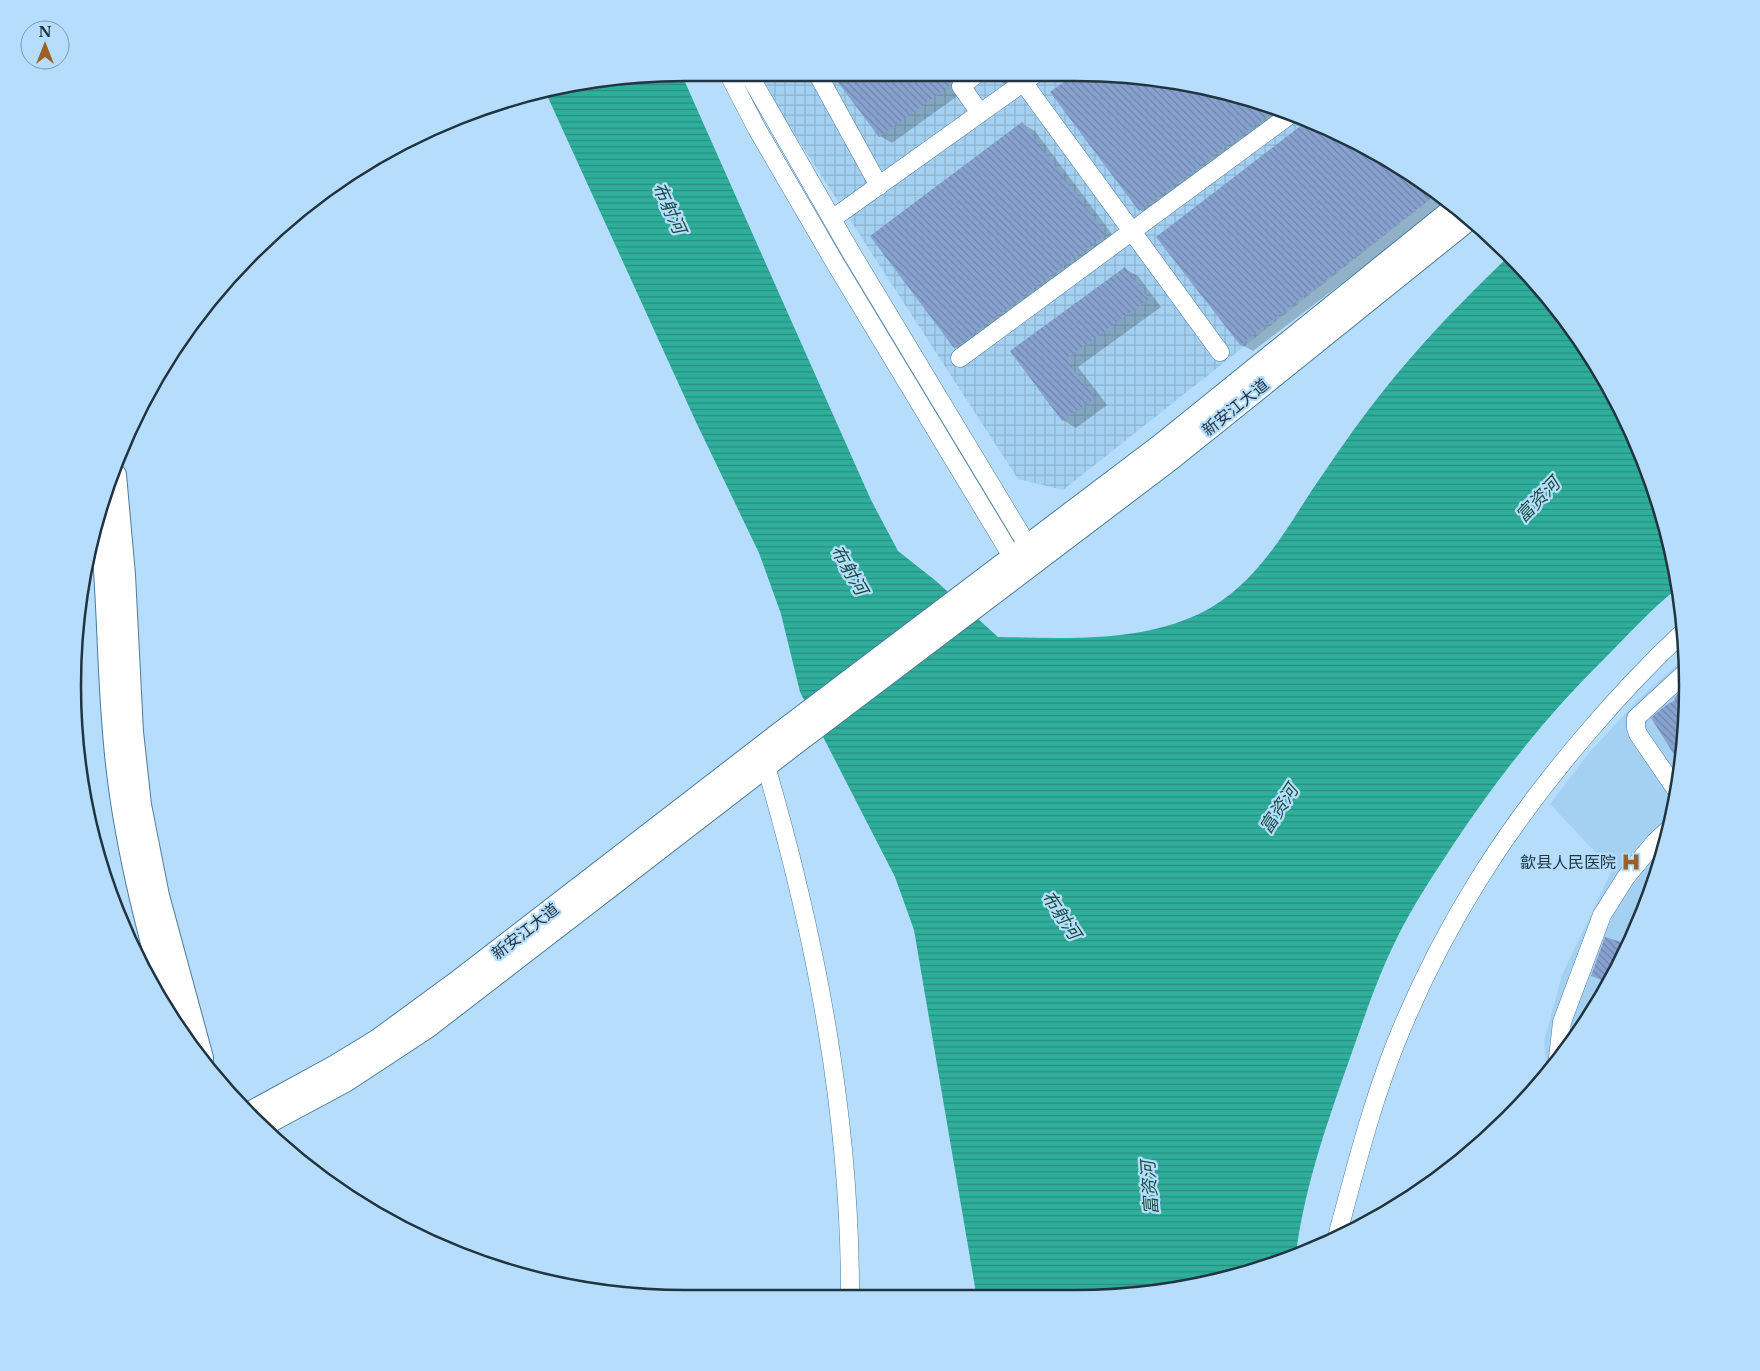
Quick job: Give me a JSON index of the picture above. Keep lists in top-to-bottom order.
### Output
{
  "streets": {
    "main road": ["新安江大道"]
  },
  "water": ["布射河", "富资河"],
  "places": {
    "hospital": ["歙县人民医院"]
  },
  "north": "top"
}
